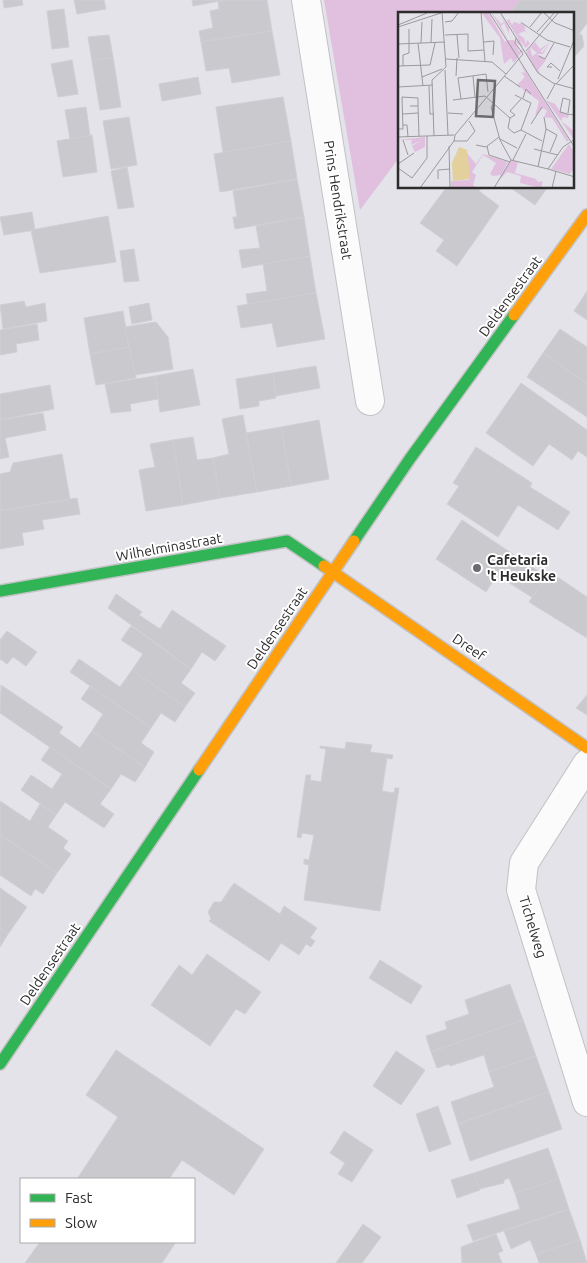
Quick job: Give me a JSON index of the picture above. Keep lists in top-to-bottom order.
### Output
{
  "streets": {
    "street": [
      "Prins Hendrikstraat",
      "Deldensestraat",
      "Wilhelminastraat",
      "Dreef",
      "Tichelweg"
    ]
  },
  "crossings": [
    ["Deldensestraat", "Wilhelminastraat"],
    ["Deldensestraat", "Dreef"],
    ["Wilhelminastraat", "Dreef"]
  ],
  "places": ["Cafetaria 't Heukske"],
  "legend": ["Fast", "Slow"]
}
